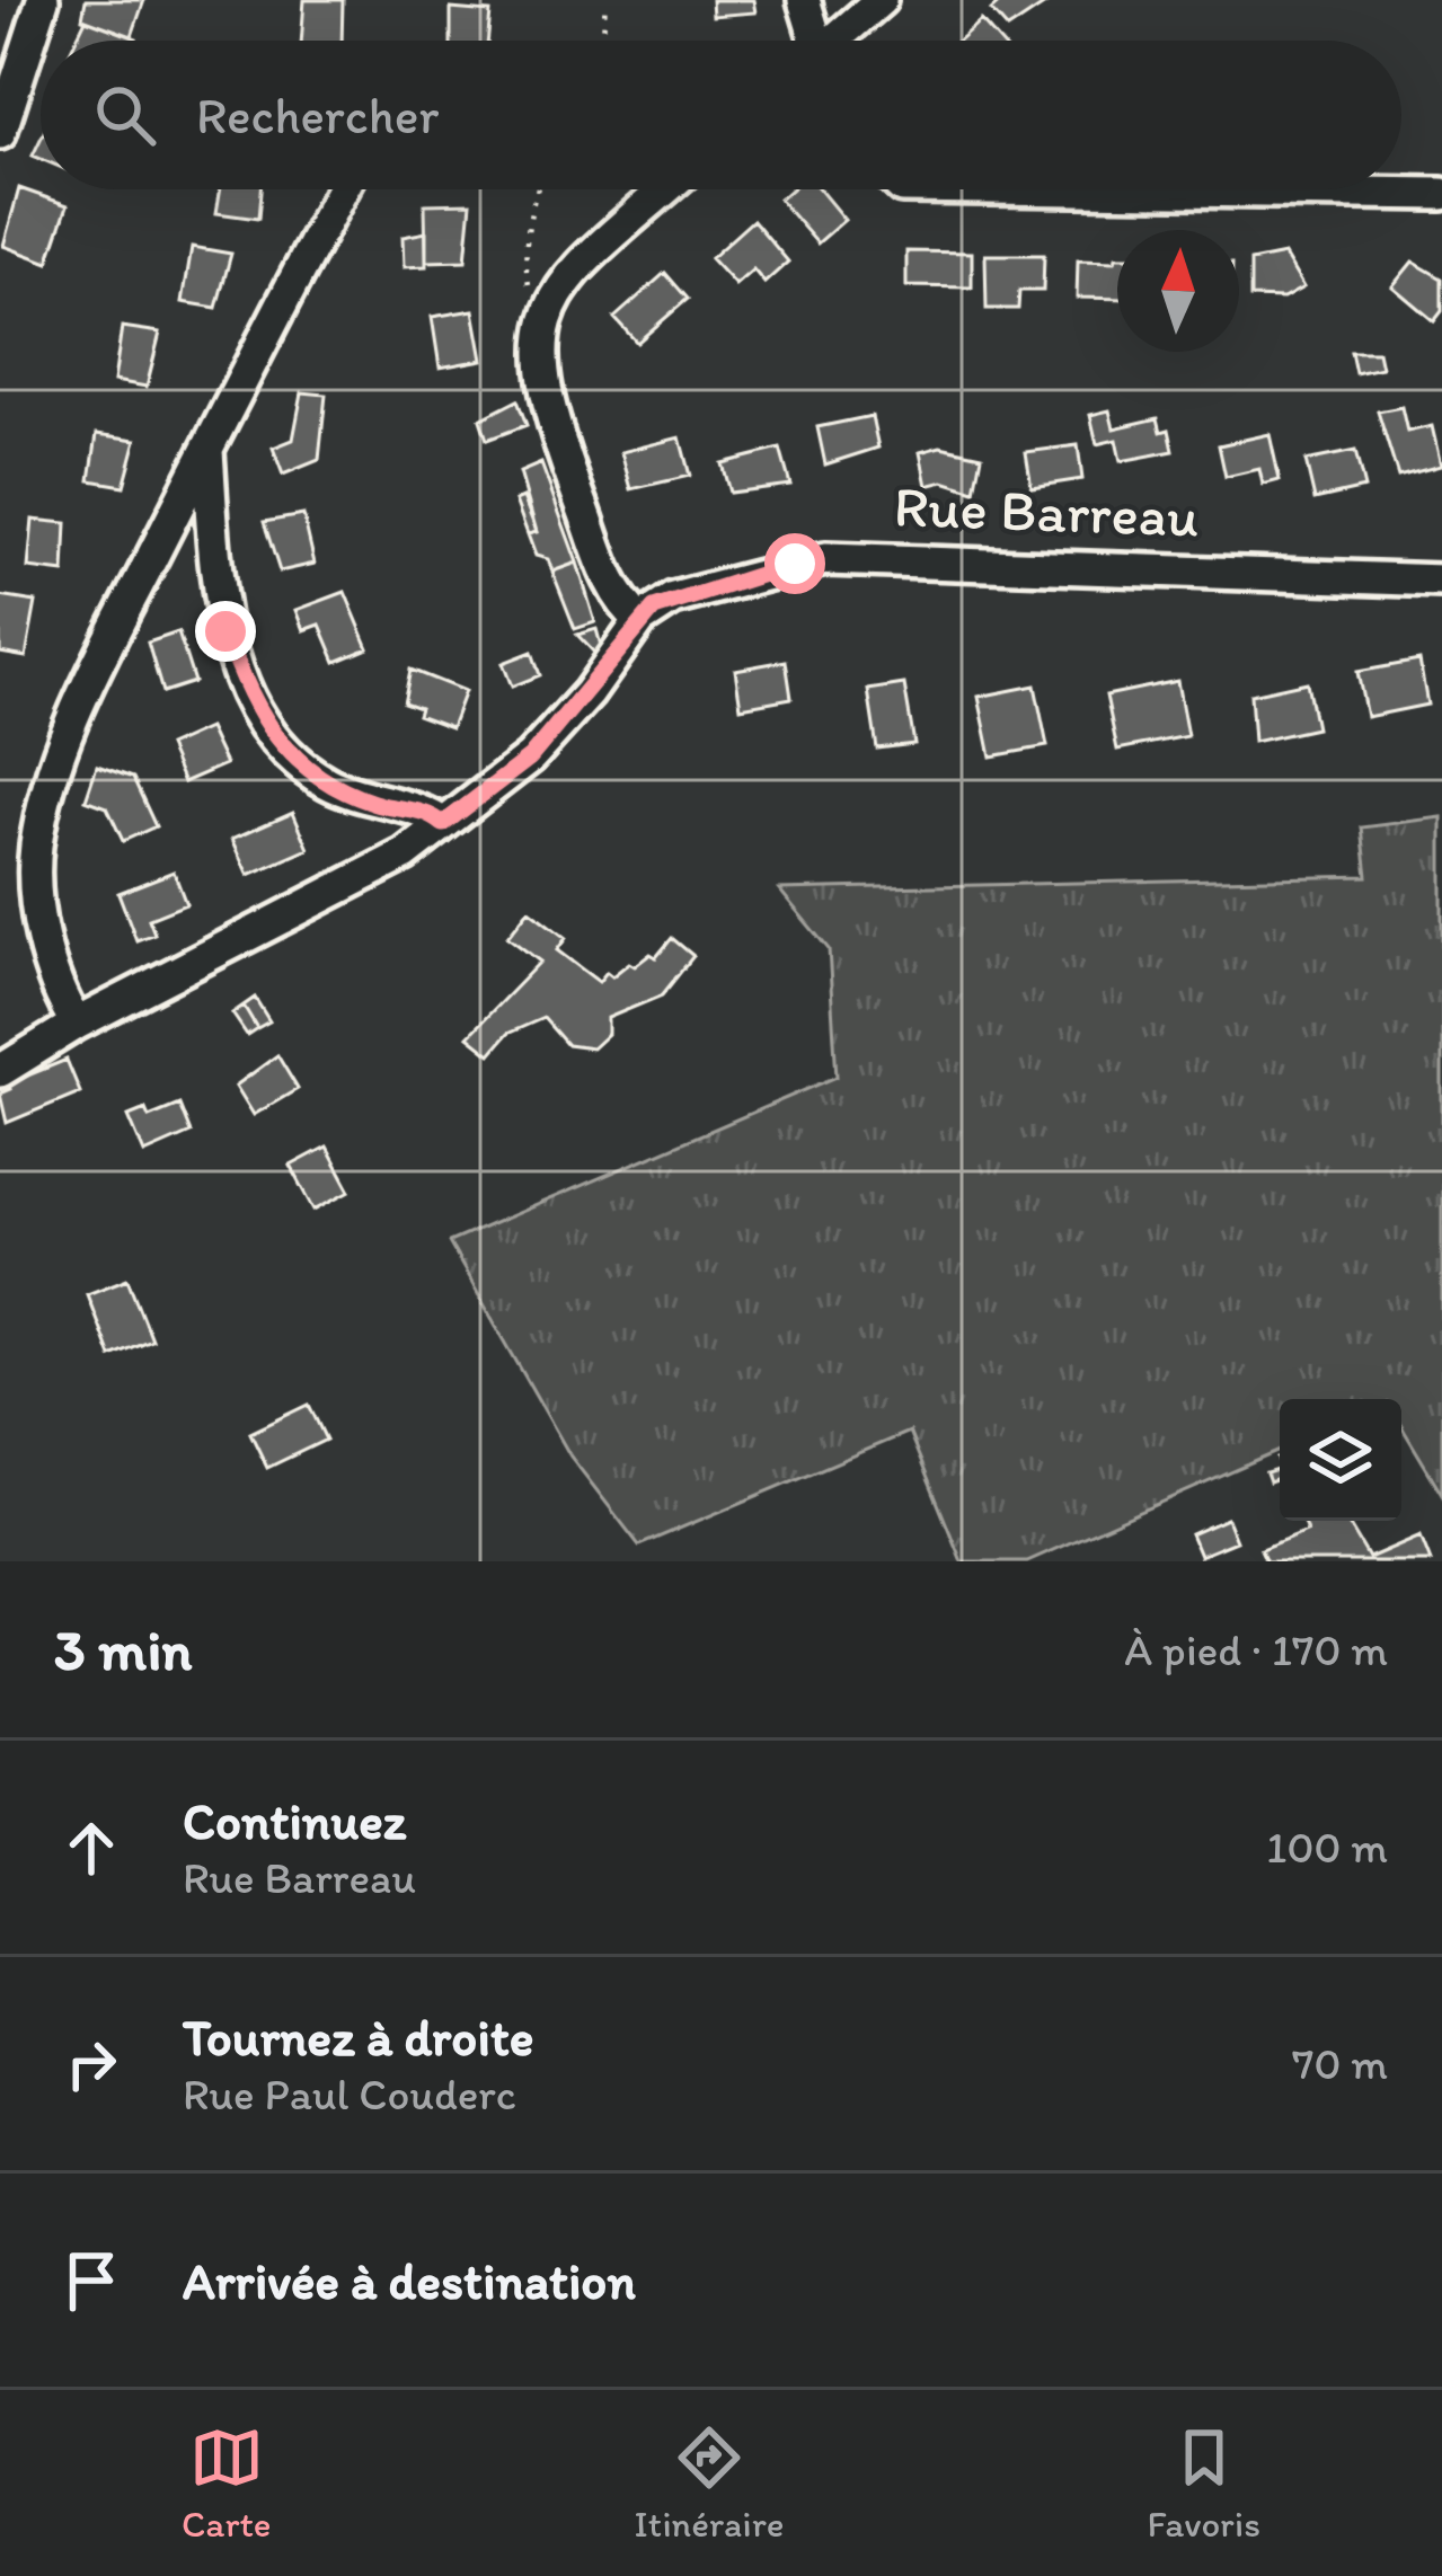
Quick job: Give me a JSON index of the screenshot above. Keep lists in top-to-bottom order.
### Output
{
  "streets": {
    "street": ["Rue Barreau"]
  },
  "north": "top",
  "page": {
    "search": "Rechercher",
    "heading": ["3 min", "À pied · 170 m"],
    "list": [
      ["Continuez", "Rue Barreau", "100 m"],
      ["Tournez à droite", "Rue Paul Couderc", "70 m"],
      "Arrivée à destination"
    ],
    "nav": ["Carte", "Itinéraire", "Favoris"]
  }
}
